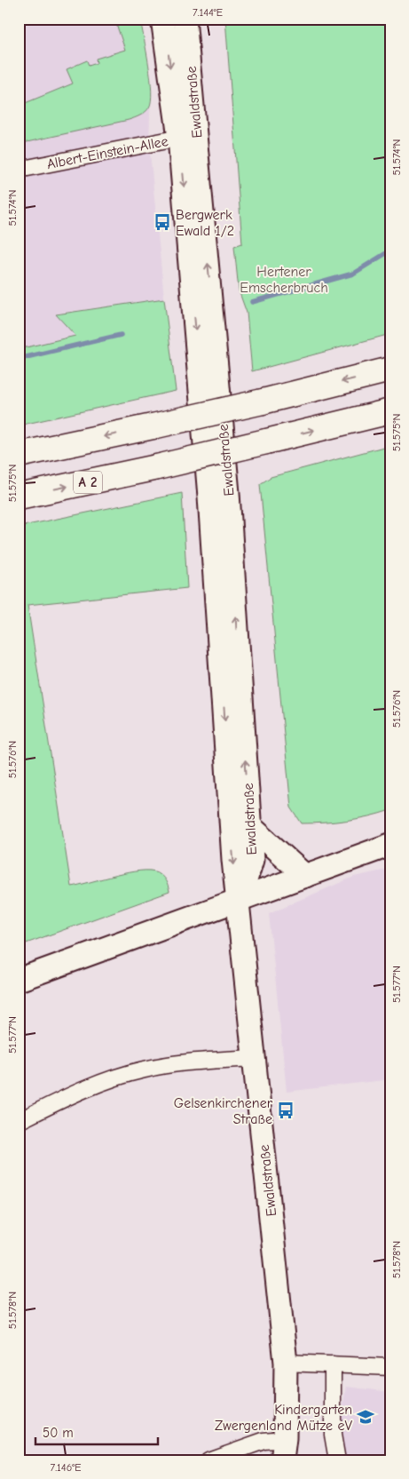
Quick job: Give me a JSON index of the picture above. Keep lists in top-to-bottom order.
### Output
{
  "streets": {
    "highway": ["A 2"],
    "main road": ["Ewaldstraße"],
    "street": ["Albert-Einstein-Allee"]
  },
  "crossings": [
    ["Ewaldstraße", "Albert-Einstein-Allee"]
  ],
  "parks": ["Hertener Emscherbruch"],
  "places": {
    "bus stop": ["Bergwerk Ewald 1/2", "Gelsenkirchener Straße"],
    "school or university": ["Kindergarten Zwergenland Mütze eV"]
  },
  "scale_bar": "50 m",
  "coordinates": [
    "7.144°E",
    "51.574°N",
    "51.575°N",
    "51.576°N",
    "51.577°N",
    "51.578°N",
    "7.146°E"
  ]
}
